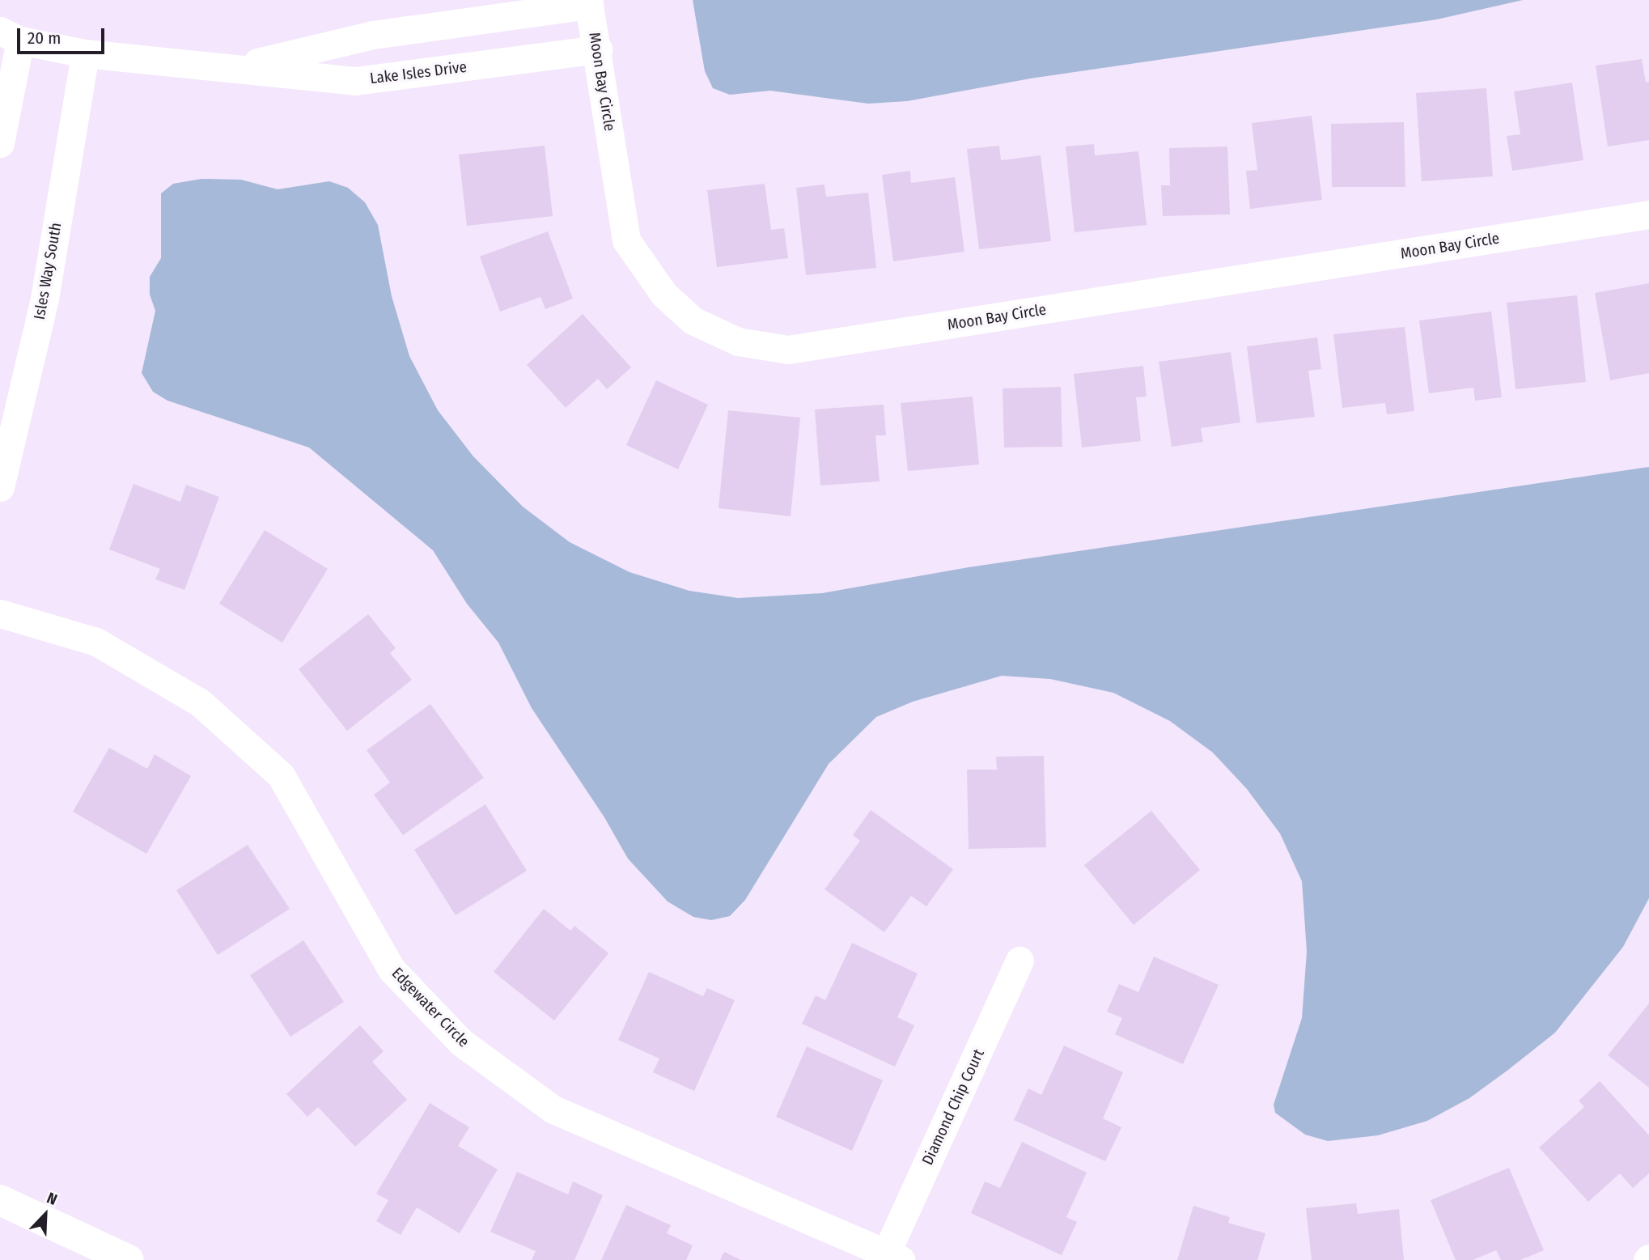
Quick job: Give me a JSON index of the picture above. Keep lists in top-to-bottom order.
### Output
{
  "streets": {
    "street": [
      "Lake Isles Drive",
      "Moon Bay Circle",
      "Isles Way South",
      "Edgewater Circle",
      "Diamond Chip Court"
    ]
  },
  "crossings": [
    ["Lake Isles Drive", "Moon Bay Circle"],
    ["Lake Isles Drive", "Isles Way South"],
    ["Edgewater Circle", "Diamond Chip Court"]
  ],
  "scale_bar": "20 m",
  "north": "top right"
}
